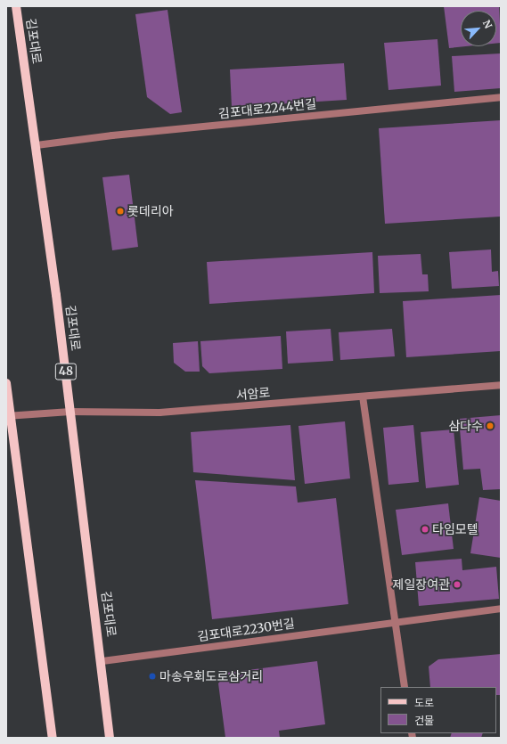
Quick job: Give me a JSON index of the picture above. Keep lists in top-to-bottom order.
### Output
{
  "streets": {
    "main road": ["김포대로", "48"],
    "street": ["김포대로2244번길", "서암로", "김포대로2230번길"]
  },
  "crossings": [
    ["김포대로", "김포대로2244번길"],
    ["김포대로", "서암로"],
    ["김포대로", "김포대로2230번길"]
  ],
  "places": [
    "롯데리아",
    "삼다수",
    "타임모텔",
    "제일장여관",
    "마송우회도로삼거리"
  ],
  "legend": ["도로", "건물"],
  "north": "top right"
}
